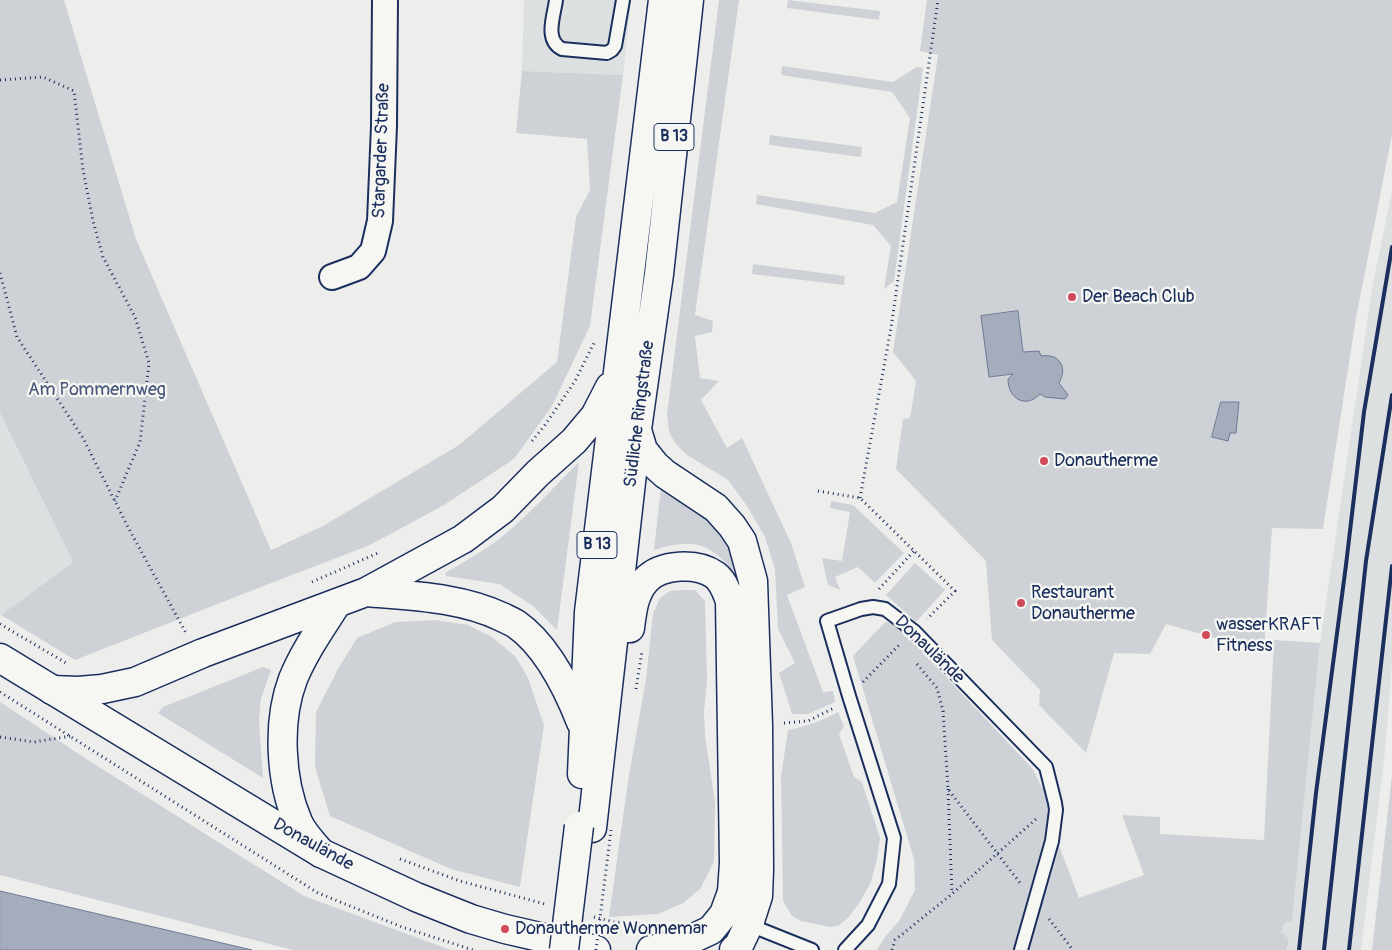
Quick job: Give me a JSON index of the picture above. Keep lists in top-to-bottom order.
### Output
{
  "streets": {
    "main road": ["B 13", "Südliche Ringstraße", "Donaulände"],
    "street": ["Stargarder Straße"]
  },
  "crossings": [
    ["B 13", "Südliche Ringstraße"]
  ],
  "parks": ["Am Pommernweg"],
  "places": [
    "Der Beach Club",
    "Donautherme",
    "Restaurant Donautherme",
    "wasserKRAFT Fitness",
    "Donautherme Wonnemar"
  ]
}
